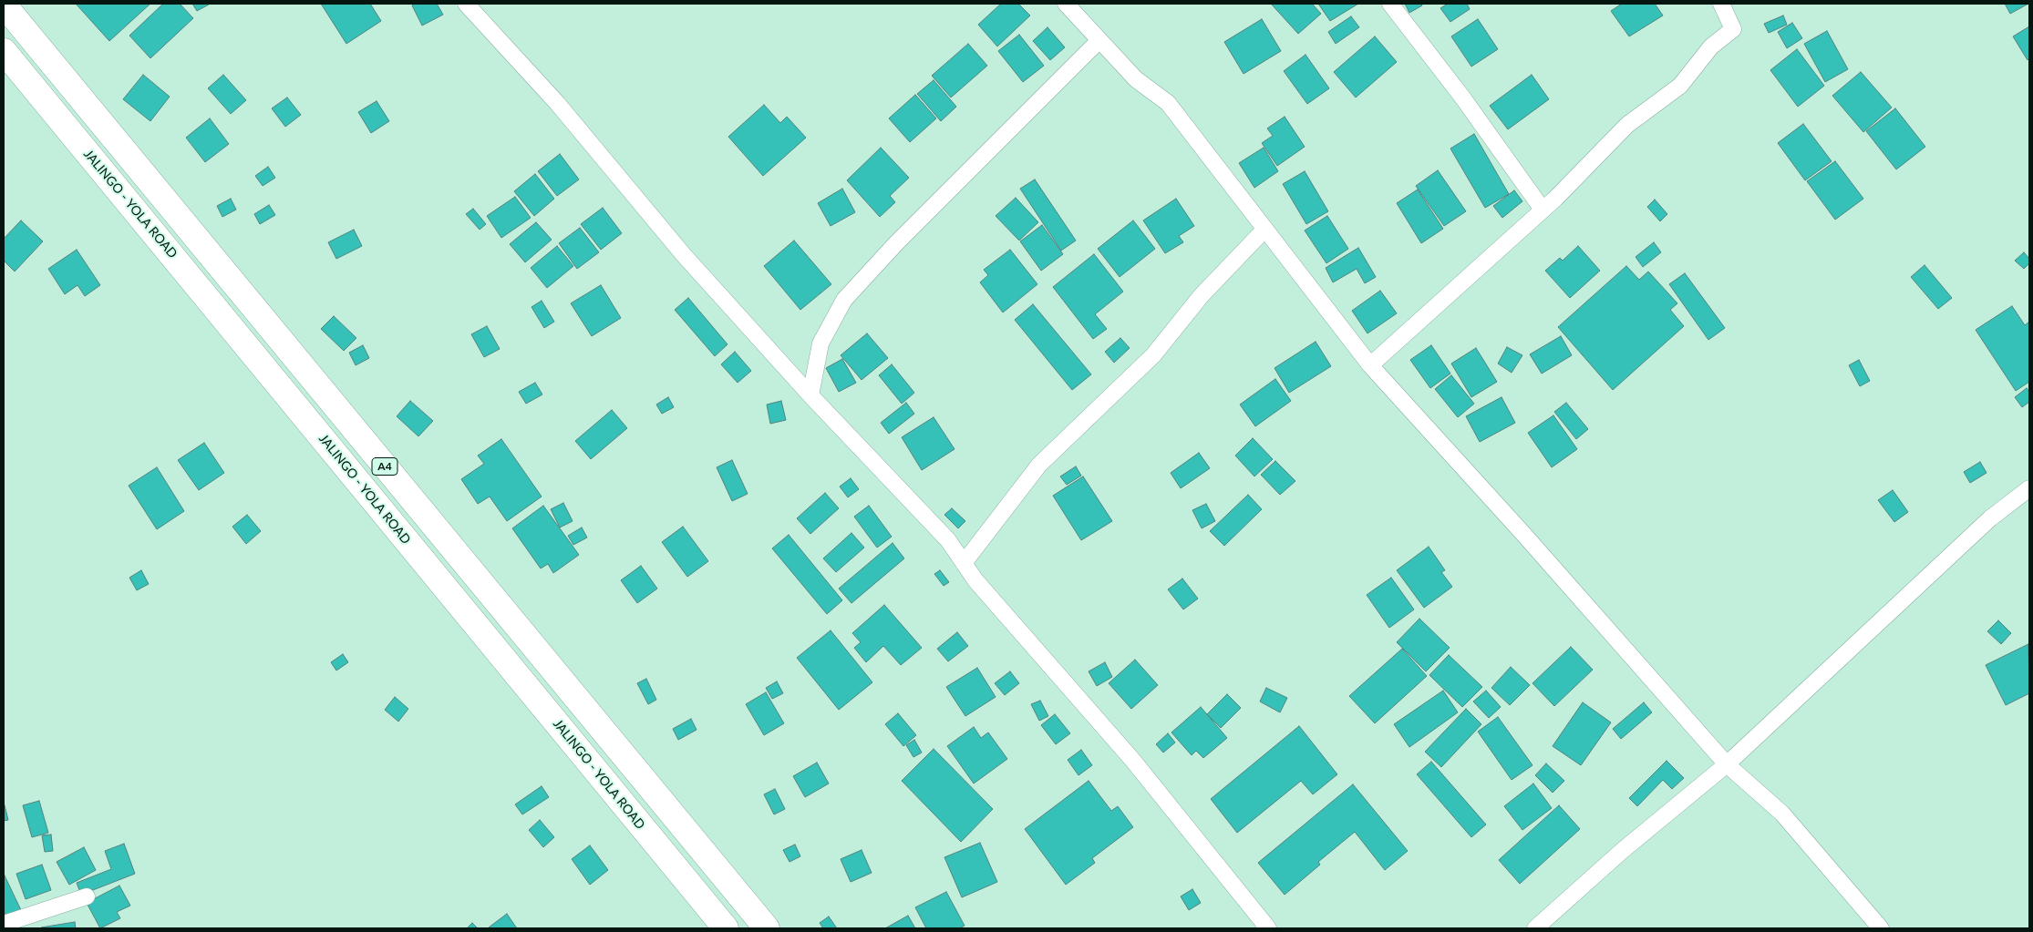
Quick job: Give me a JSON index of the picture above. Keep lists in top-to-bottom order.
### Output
{
  "streets": {
    "highway": ["JALINGO - YOLA ROAD", "A4"]
  }
}
